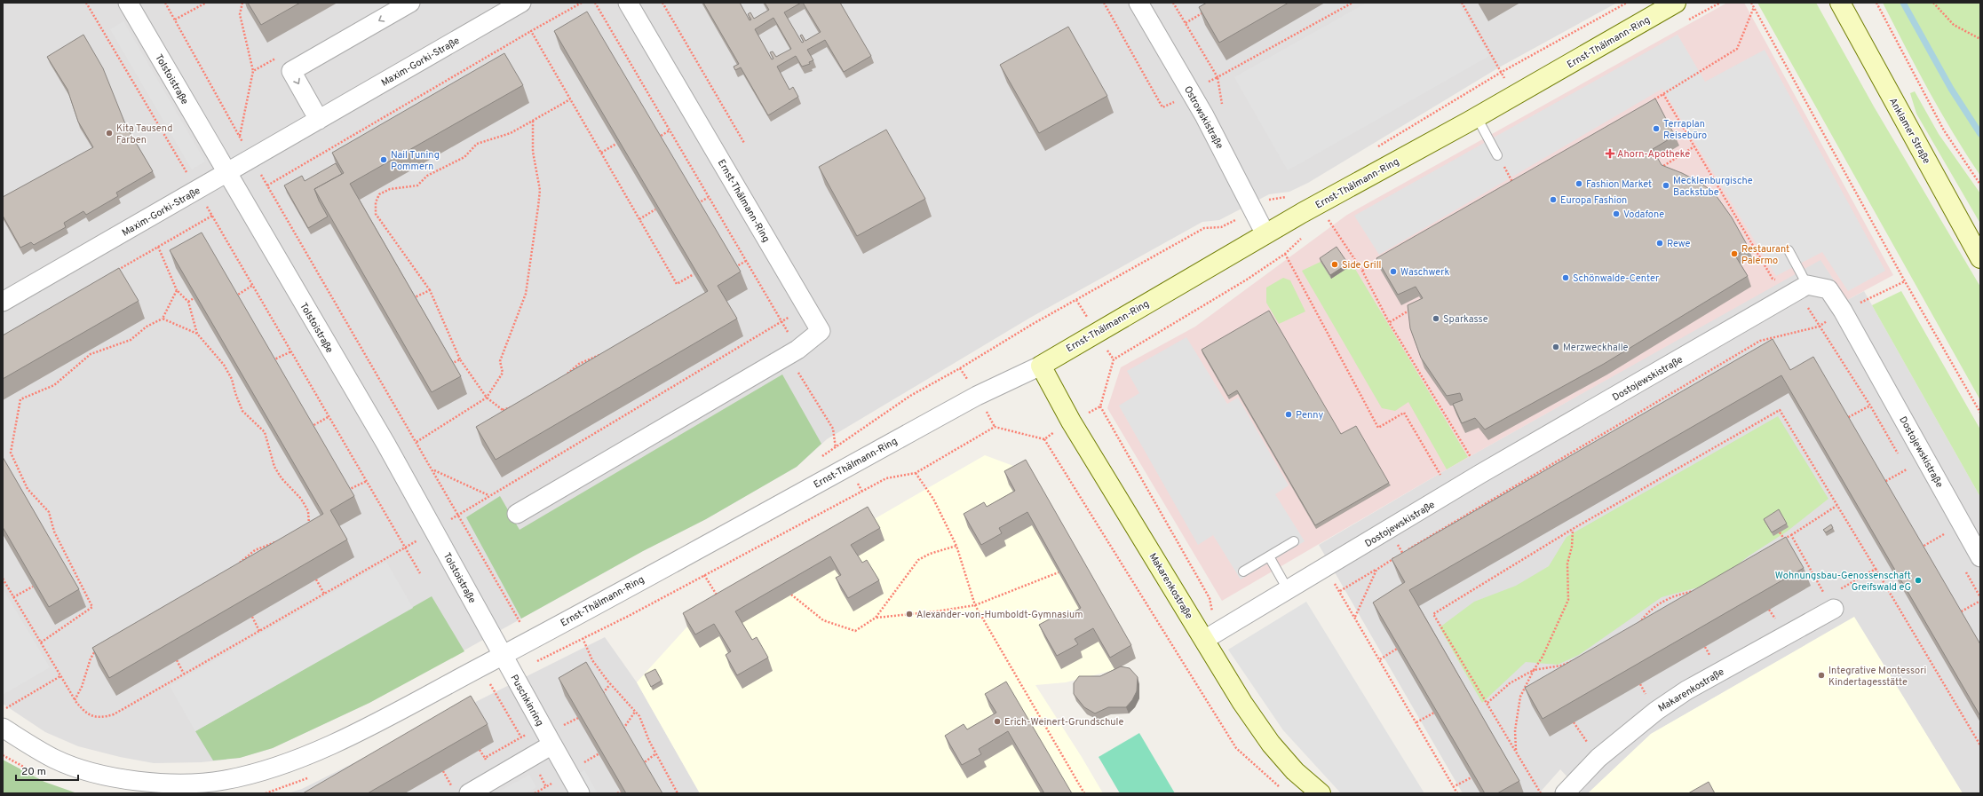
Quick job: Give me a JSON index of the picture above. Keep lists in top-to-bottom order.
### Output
{
  "streets": {
    "street": [
      "Ernst-Thälmann-Ring",
      "Maxim-Gorki-Straße",
      "Tolstoistraße",
      "Ostrowskistraße",
      "Anklamer Straße",
      "Dostojewskistraße",
      "Makarenkostraße",
      "Puschkinring"
    ]
  },
  "crossings": [
    ["Ernst-Thälmann-Ring", "Tolstoistraße"],
    ["Ernst-Thälmann-Ring", "Ostrowskistraße"],
    ["Ernst-Thälmann-Ring", "Makarenkostraße"],
    ["Ernst-Thälmann-Ring", "Puschkinring"],
    ["Maxim-Gorki-Straße", "Tolstoistraße"],
    ["Tolstoistraße", "Puschkinring"],
    ["Dostojewskistraße", "Makarenkostraße"]
  ],
  "places": {
    "other": [
      "Terraplan Reisebüro",
      "Kita Tausend Farben",
      "Nail Tuning Pommern",
      "Fashion Market",
      "Mecklenburgische Backstube",
      "Europa Fashion",
      "Vodafone",
      "Rewe",
      "Restaurant Palermo",
      "Side Grill",
      "Waschwerk",
      "Schönwalde-Center",
      "Sparkasse",
      "Merzweckhalle",
      "Penny",
      "Wohnungsbau-Genossenschaft Greifswald eG",
      "Alexander-von-Humboldt-Gymnasium",
      "Integrative Montessori Kindertagesstätte",
      "Erich-Weinert-Grundschule"
    ],
    "health": ["Ahorn-Apotheke"]
  },
  "scale_bar": "20 m"
}
